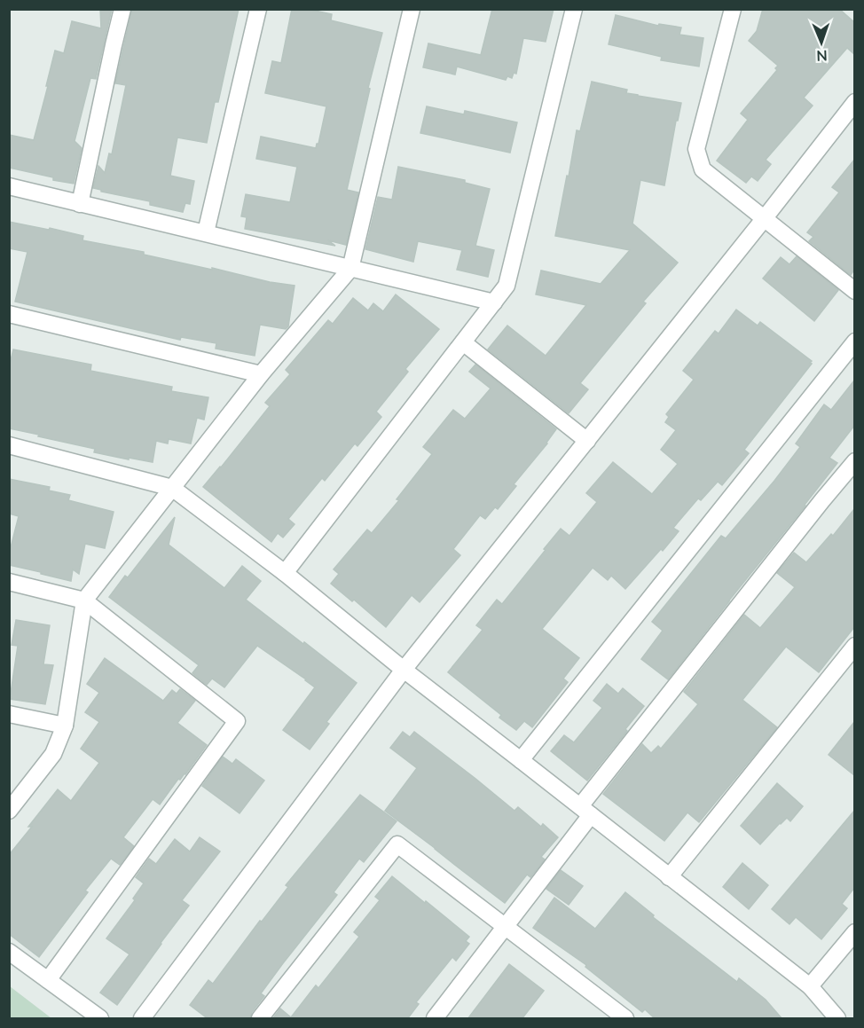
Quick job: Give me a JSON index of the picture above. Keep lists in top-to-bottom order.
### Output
{
  "north": "bottom"
}
